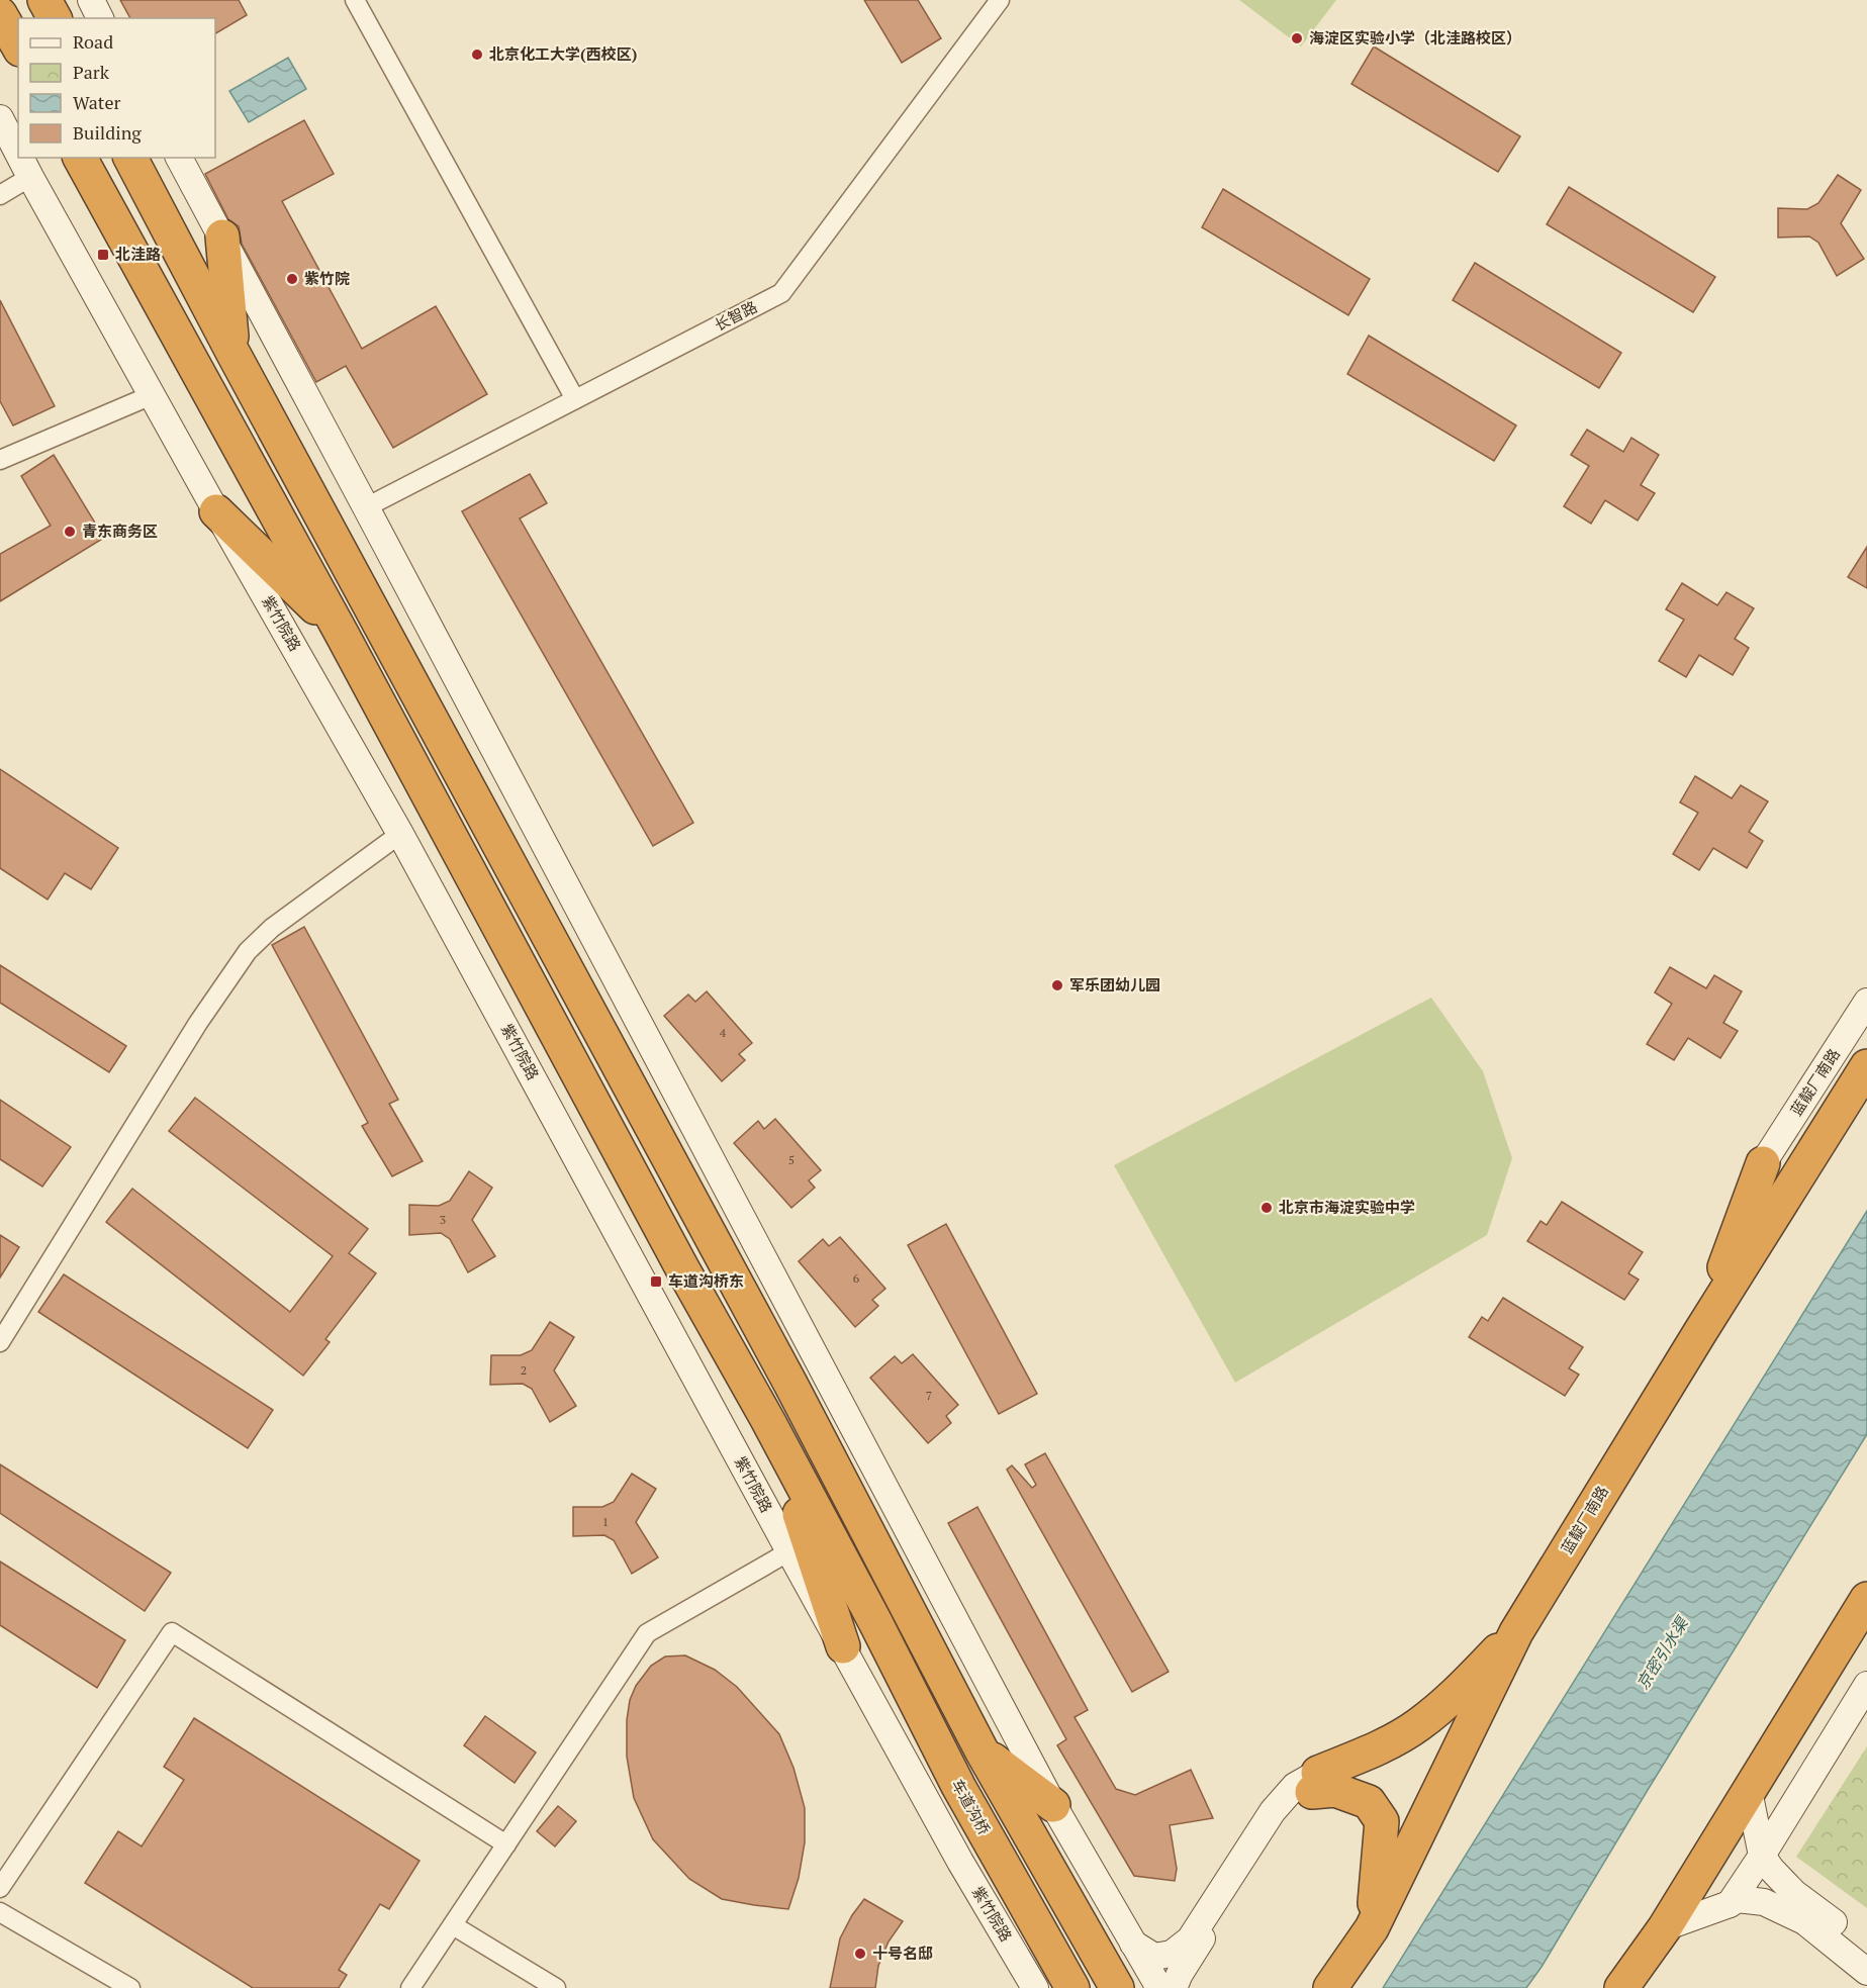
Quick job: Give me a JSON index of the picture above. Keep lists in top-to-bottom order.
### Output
{
  "streets": {
    "highway": ["蓝靛厂南路", "车道沟桥"],
    "street": ["长智路", "紫竹院路"]
  },
  "water": ["京密引水渠"],
  "places": {
    "other": [
      "海淀区实验小学（北洼路校区）",
      "北京化工大学(西校区)",
      "紫竹院",
      "青东商务区",
      "军乐团幼儿园",
      "北京市海淀实验中学",
      "十号名邸"
    ],
    "transit": ["北洼路", "车道沟桥东"]
  },
  "house_numbers": [
    "4",
    "5",
    "3",
    "6",
    "2",
    "7",
    "1"
  ],
  "legend": [
    "Road",
    "Park",
    "Water",
    "Building"
  ]
}
